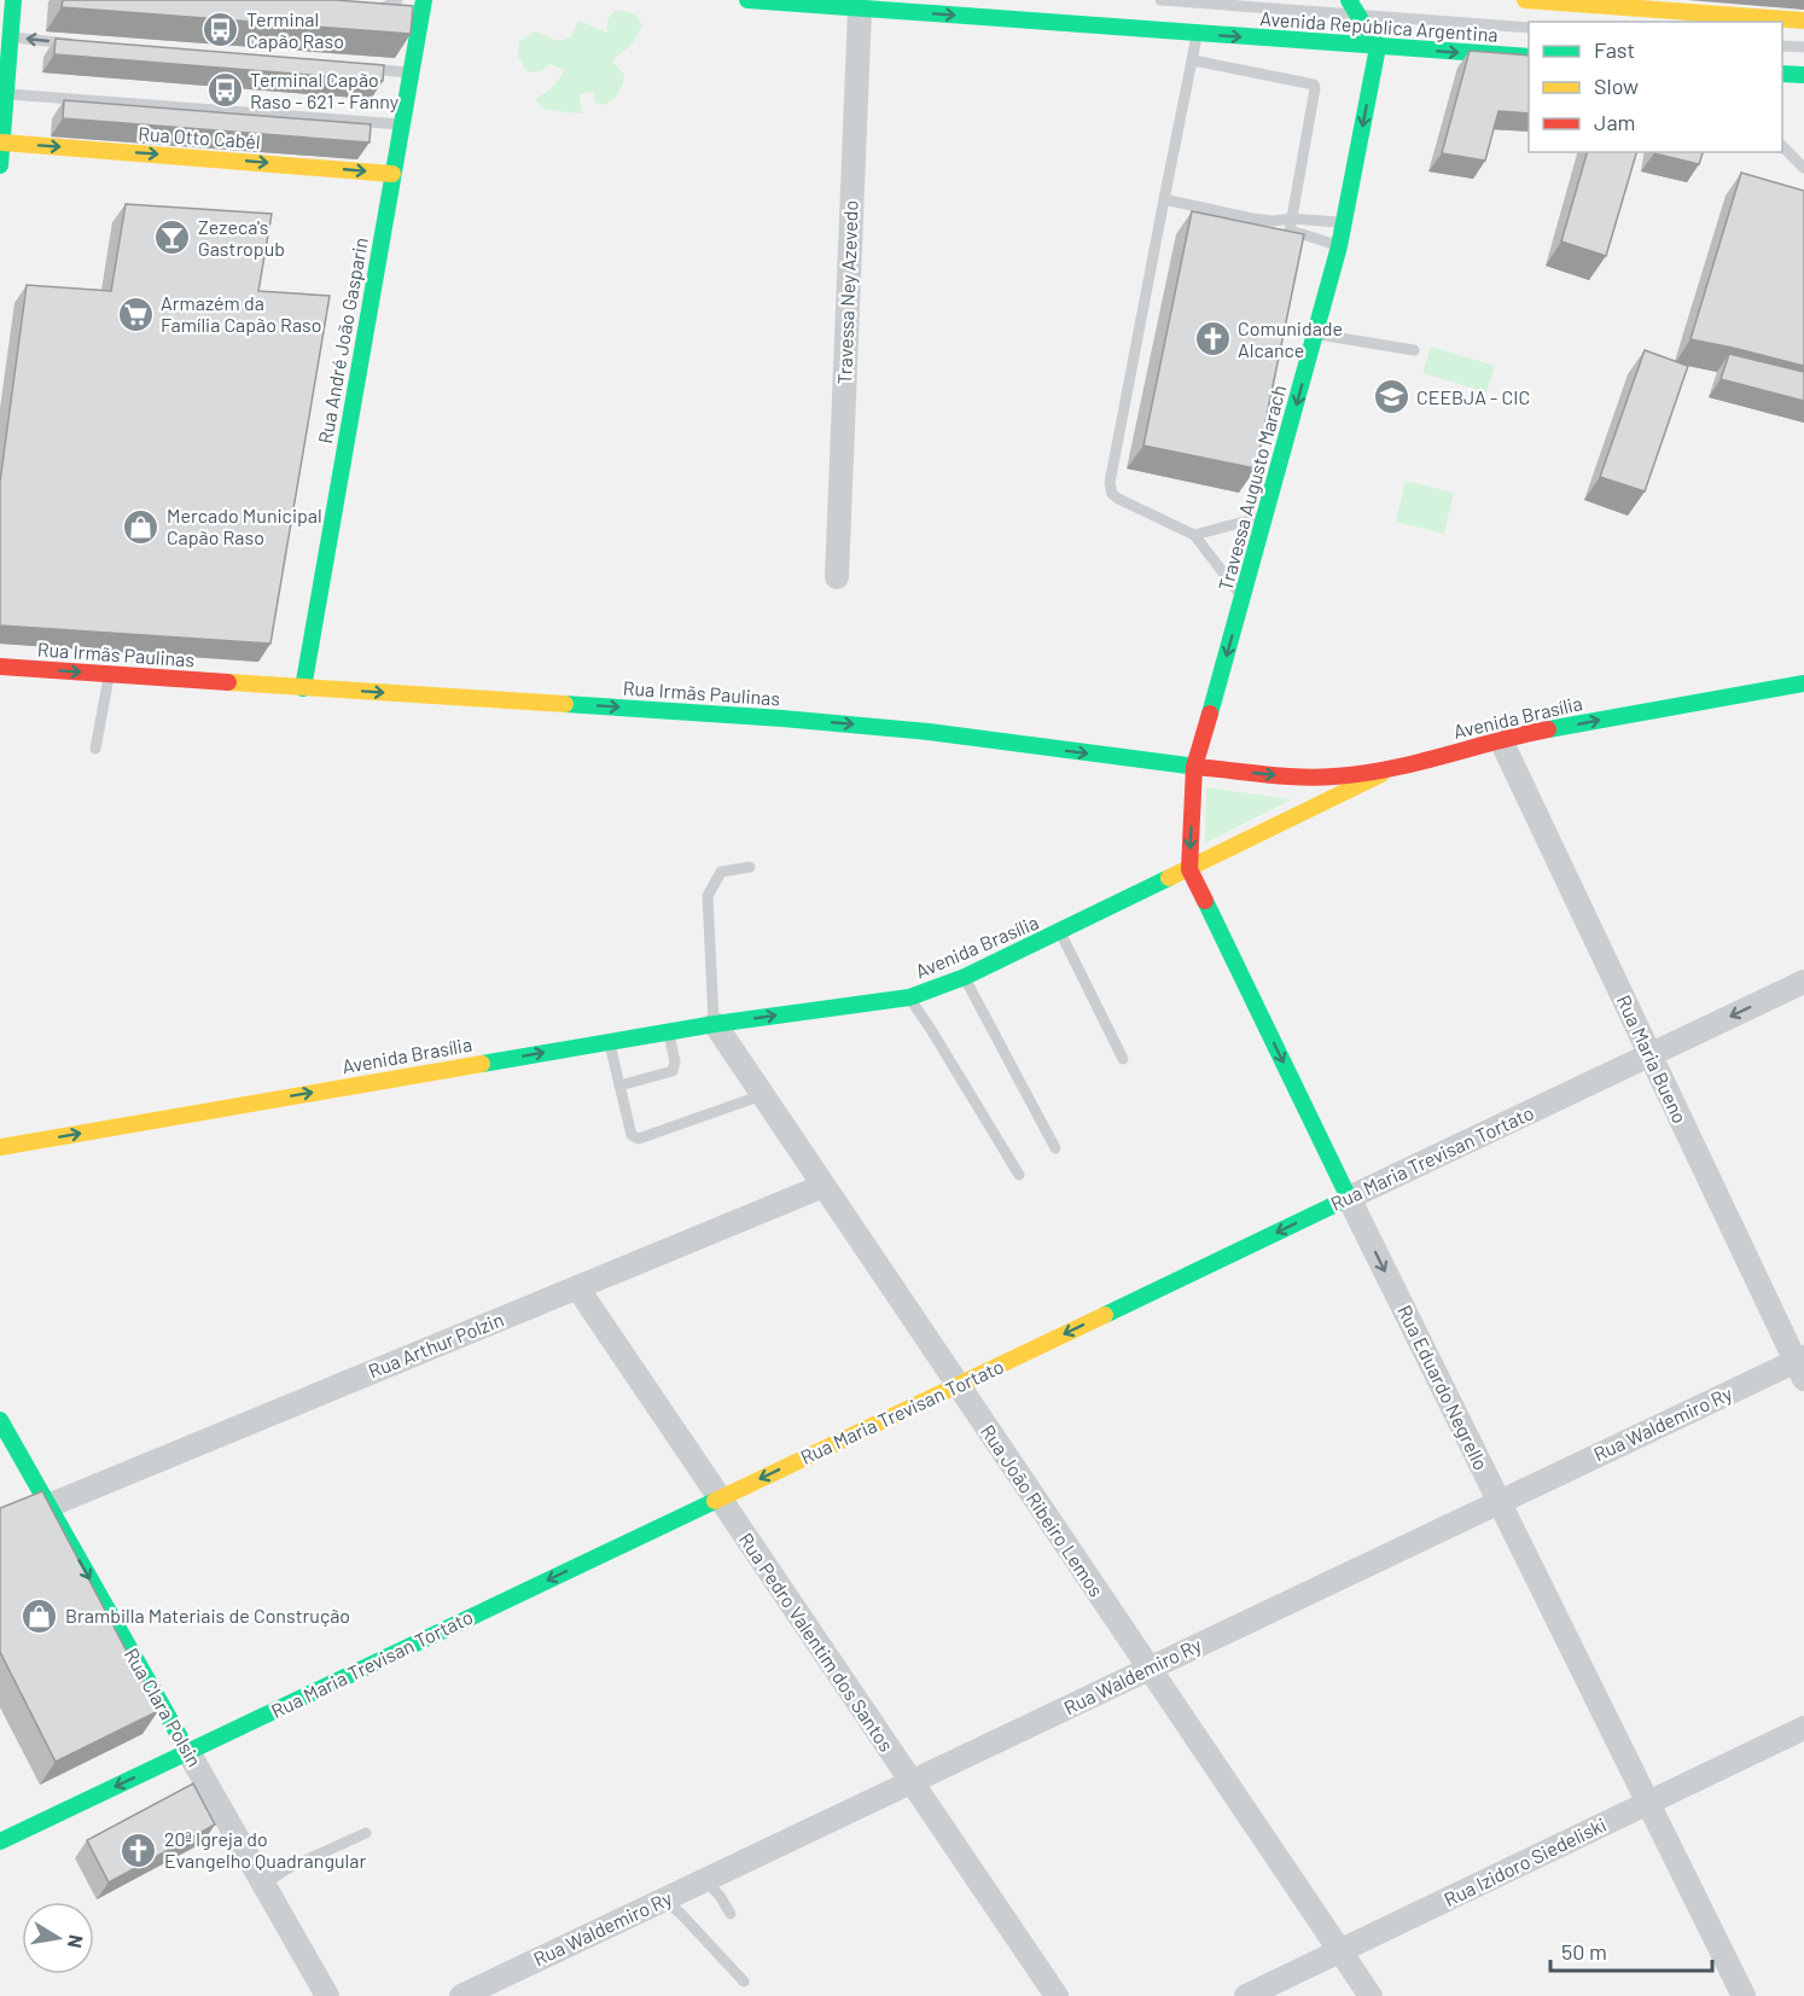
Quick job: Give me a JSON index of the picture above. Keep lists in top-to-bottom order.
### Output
{
  "streets": {
    "main road": [
      "Avenida República Argentina",
      "Rua Otto Cabél",
      "Rua André João Gasparin",
      "Travessa Augusto Marach",
      "Rua Irmãs Paulinas",
      "Avenida Brasília",
      "Rua Maria Trevisan Tortato",
      "Rua Eduardo Negrello",
      "Rua Clara Polsin"
    ],
    "street": [
      "Travessa Ney Azevedo",
      "Rua Maria Bueno",
      "Rua Arthur Polzin",
      "Rua Waldemiro Ry",
      "Rua João Ribeiro Lemos",
      "Rua Pedro Valentim dos Santos",
      "Rua Izidoro Siedeliski"
    ]
  },
  "crossings": [
    ["Avenida República Argentina", "Travessa Ney Azevedo"],
    ["Avenida República Argentina", "Travessa Augusto Marach"],
    ["Rua Otto Cabél", "Rua André João Gasparin"],
    ["Rua André João Gasparin", "Rua Irmãs Paulinas"],
    ["Travessa Augusto Marach", "Rua Irmãs Paulinas"],
    ["Travessa Augusto Marach", "Rua Eduardo Negrello"],
    ["Rua Irmãs Paulinas", "Avenida Brasília"],
    ["Rua Irmãs Paulinas", "Rua Eduardo Negrello"],
    ["Avenida Brasília", "Rua Maria Bueno"],
    ["Avenida Brasília", "Rua Eduardo Negrello"],
    ["Avenida Brasília", "Rua João Ribeiro Lemos"],
    ["Rua Maria Bueno", "Rua Maria Trevisan Tortato"],
    ["Rua Maria Bueno", "Rua Waldemiro Ry"],
    ["Rua Maria Trevisan Tortato", "Rua Eduardo Negrello"],
    ["Rua Maria Trevisan Tortato", "Rua João Ribeiro Lemos"],
    ["Rua Maria Trevisan Tortato", "Rua Pedro Valentim dos Santos"],
    ["Rua Maria Trevisan Tortato", "Rua Clara Polsin"],
    ["Rua Arthur Polzin", "Rua João Ribeiro Lemos"],
    ["Rua Arthur Polzin", "Rua Pedro Valentim dos Santos"],
    ["Rua Arthur Polzin", "Rua Clara Polsin"],
    ["Rua Eduardo Negrello", "Rua Waldemiro Ry"],
    ["Rua Eduardo Negrello", "Rua Izidoro Siedeliski"],
    ["Rua Waldemiro Ry", "Rua João Ribeiro Lemos"],
    ["Rua Waldemiro Ry", "Rua Pedro Valentim dos Santos"],
    ["Rua João Ribeiro Lemos", "Rua Izidoro Siedeliski"]
  ],
  "one_way": [
    "Avenida República Argentina",
    "Rua Otto Cabél",
    "Travessa Augusto Marach",
    "Rua Irmãs Paulinas",
    "Avenida Brasília",
    "Rua Maria Trevisan Tortato",
    "Rua Eduardo Negrello",
    "Rua Clara Polsin"
  ],
  "places": {
    "bus stop": ["Terminal Capão Raso", "Terminal Capão Raso - 621 - Fanny"],
    "bar": ["Zezeca's Gastropub"],
    "supermarket": ["Armazém da Família Capão Raso"],
    "church": ["Comunidade Alcance", "20ª Igreja do Evangelho Quadrangular"],
    "school or university": ["CEEBJA - CIC"],
    "shop": ["Mercado Municipal Capão Raso", "Brambilla Materiais de Construção"]
  },
  "legend": ["Fast", "Slow", "Jam"],
  "scale_bar": "50 m",
  "north": "right"
}
